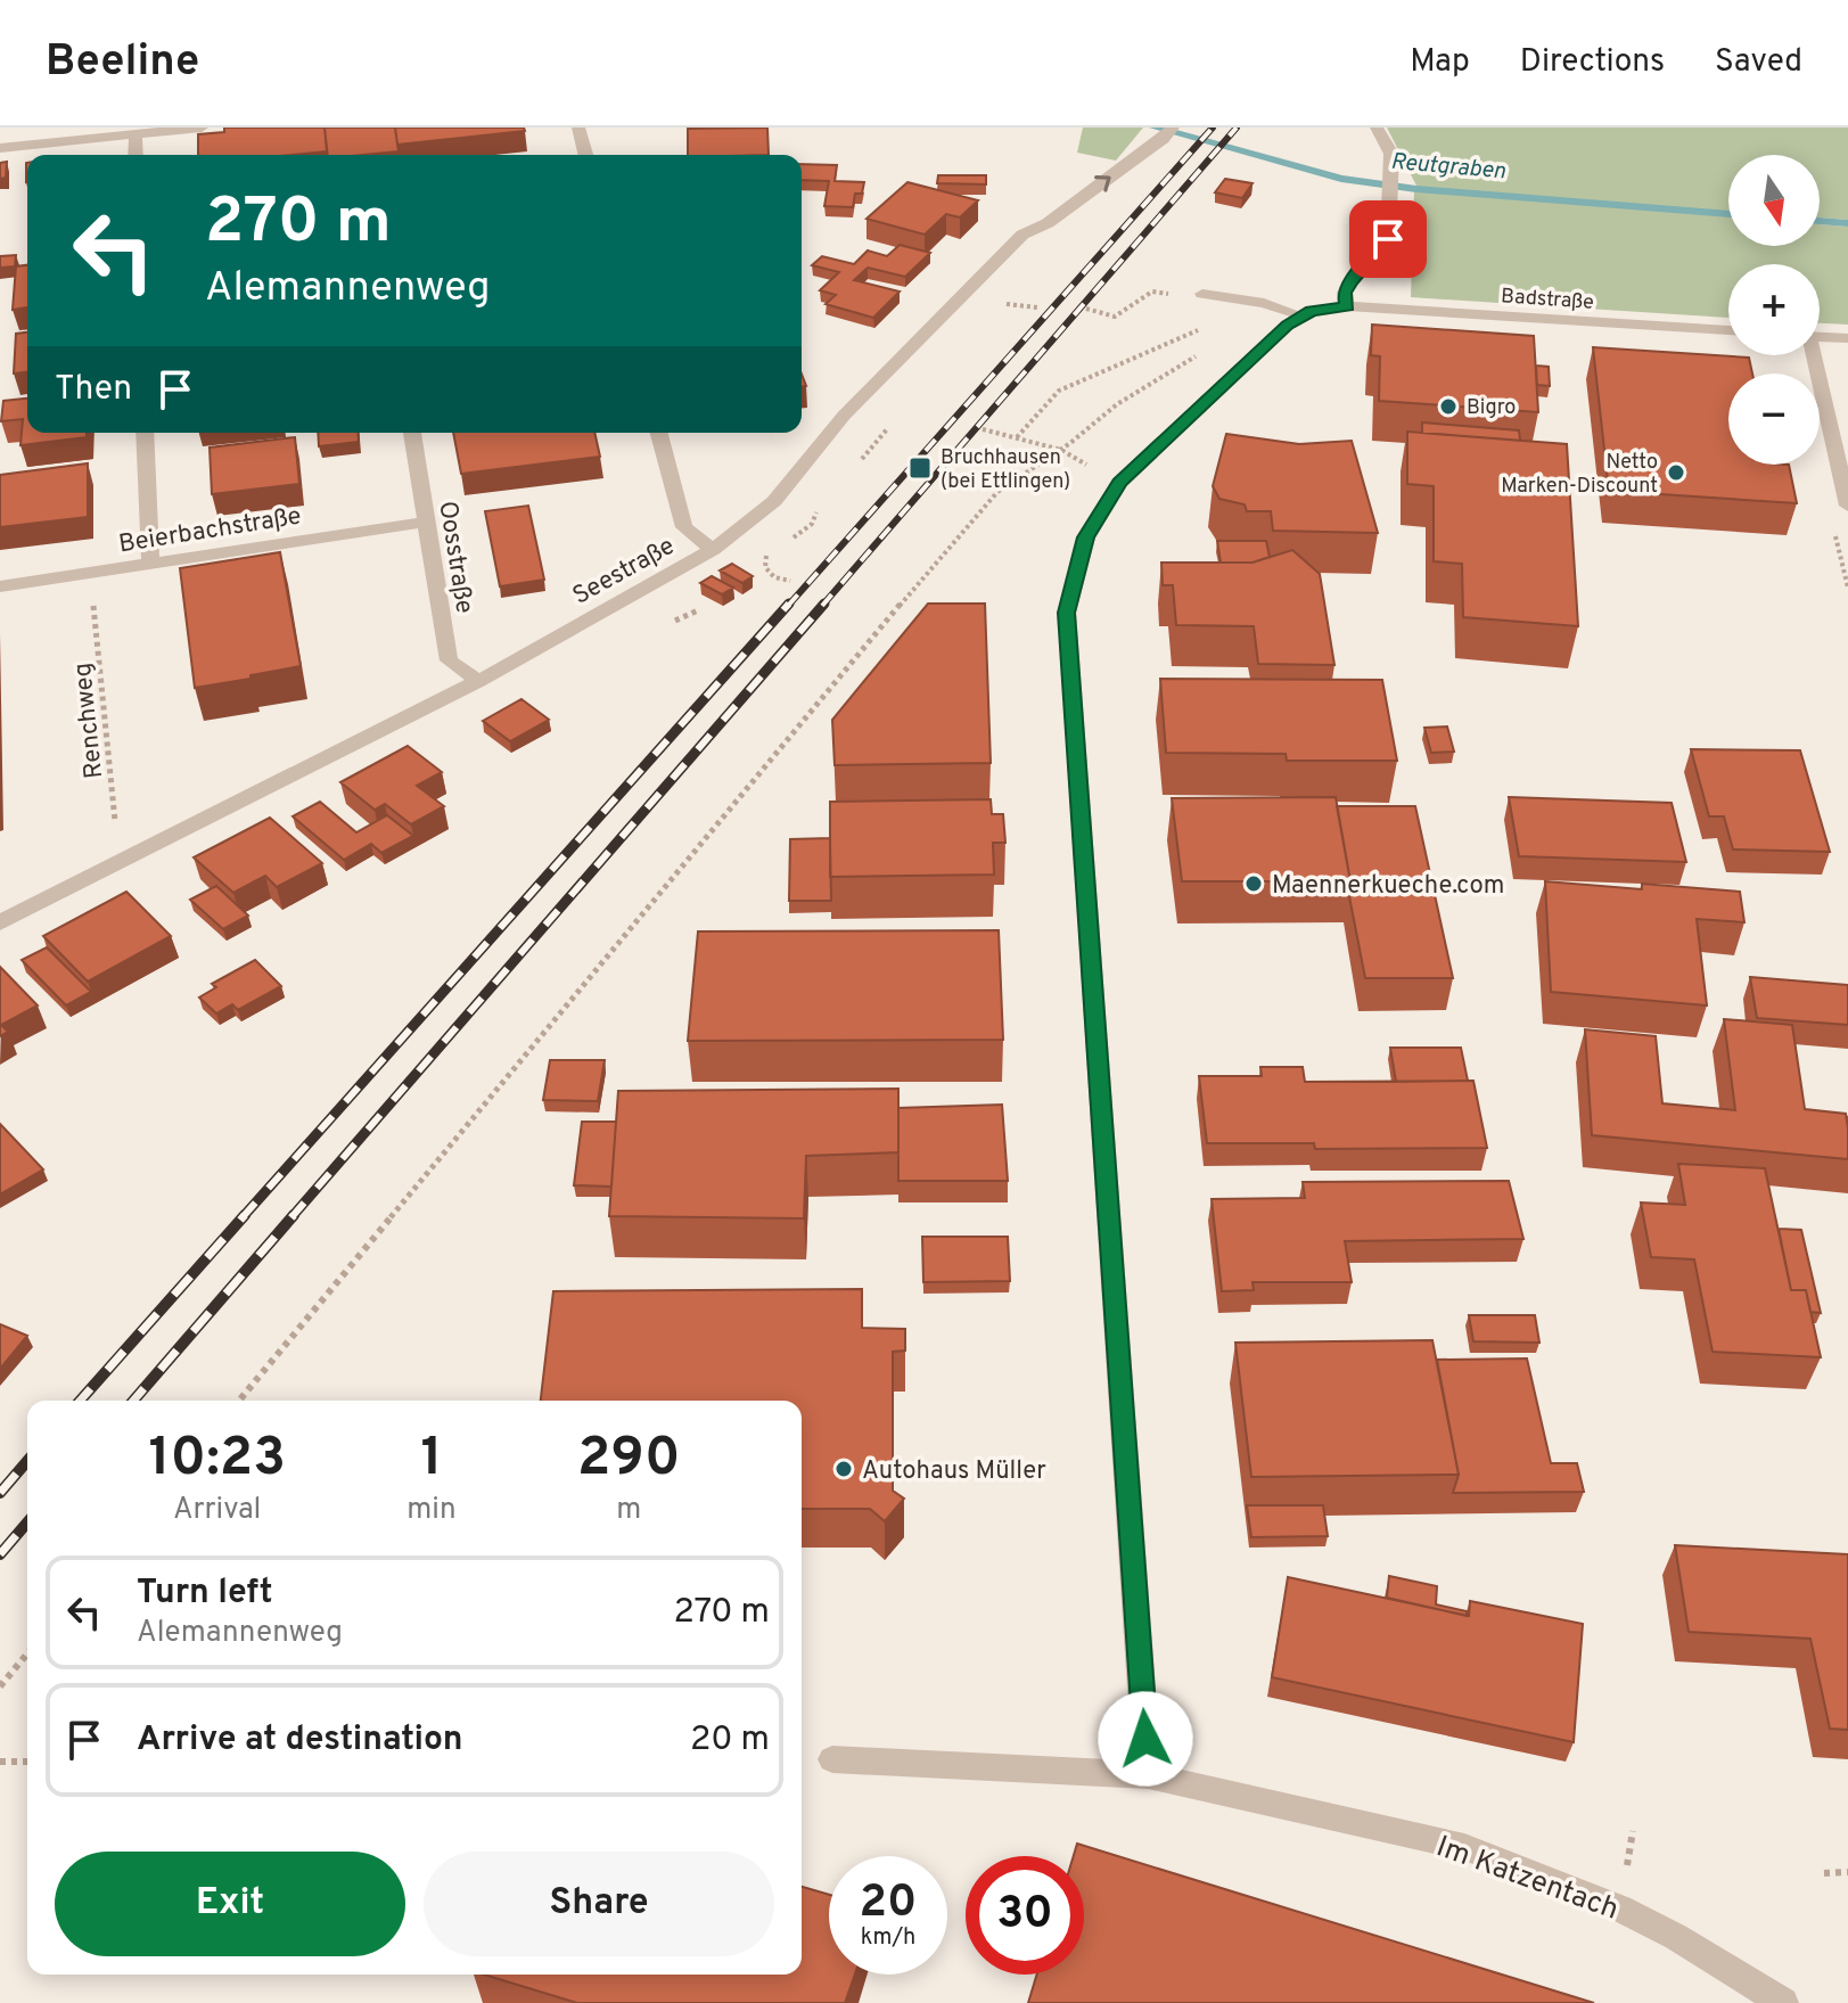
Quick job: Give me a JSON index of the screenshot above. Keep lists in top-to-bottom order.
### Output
{
  "streets": {
    "street": [
      "Badstraße",
      "Beierbachstraße",
      "Oosstraße",
      "Seestraße",
      "Im Katzentach"
    ],
    "path": ["Renchweg"]
  },
  "crossings": [
    ["Beierbachstraße", "Oosstraße"],
    ["Beierbachstraße", "Renchweg"],
    ["Oosstraße", "Seestraße"],
    ["Seestraße", "Renchweg"]
  ],
  "one_way": ["Seestraße"],
  "water": ["Reutgraben"],
  "places": {
    "other": [
      "Bigro",
      "Netto Marken-Discount",
      "Maennerkueche.com",
      "Autohaus Müller"
    ],
    "transit": ["Bruchhausen (bei Ettlingen)"]
  },
  "north": "bottom",
  "page": {
    "header": "Beeline",
    "nav": ["Map", "Directions", "Saved"],
    "map_buttons": ["+", "−"],
    "turn": ["270 m", "Alemannenweg"],
    "then": "Then",
    "eta": [
      "10:23",
      "Arrival",
      "1",
      "min",
      "290",
      "m"
    ],
    "list": [
      {
        "name": "Turn left",
        "note": "Alemannenweg",
        "value": "270 m"
      },
      {
        "name": "Arrive at destination",
        "value": "20 m"
      }
    ],
    "buttons": ["Exit", "Share"],
    "speed": "20 km/h",
    "limit": "30"
  }
}
